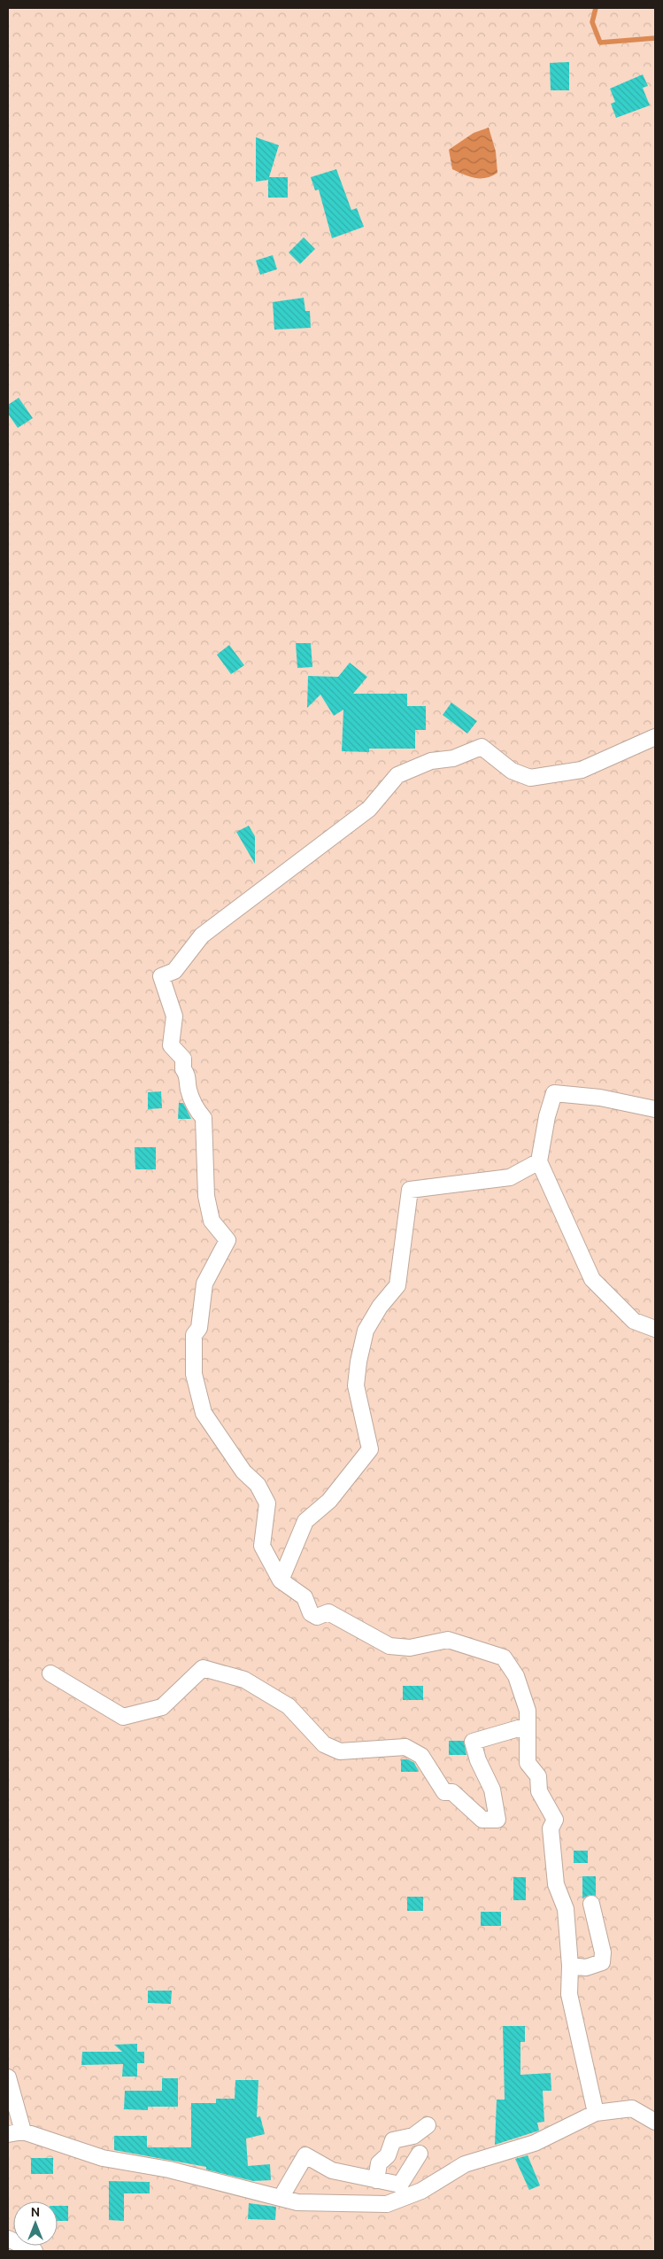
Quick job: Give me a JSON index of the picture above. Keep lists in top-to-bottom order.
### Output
{
  "north": "top"
}
